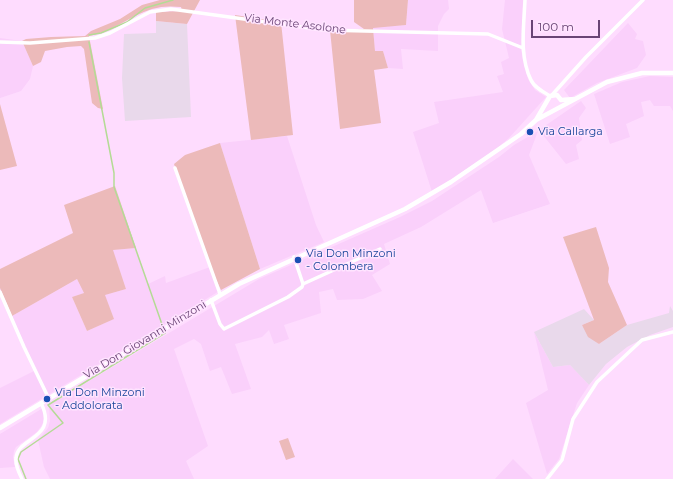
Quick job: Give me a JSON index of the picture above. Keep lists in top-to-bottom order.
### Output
{
  "streets": {
    "street": ["Via Monte Asolone", "Via Don Giovanni Minzoni"]
  },
  "places": ["Via Callarga", "Via Don Minzoni - Colombera", "Via Don Minzoni - Addolorata"],
  "scale_bar": "100 m"
}
